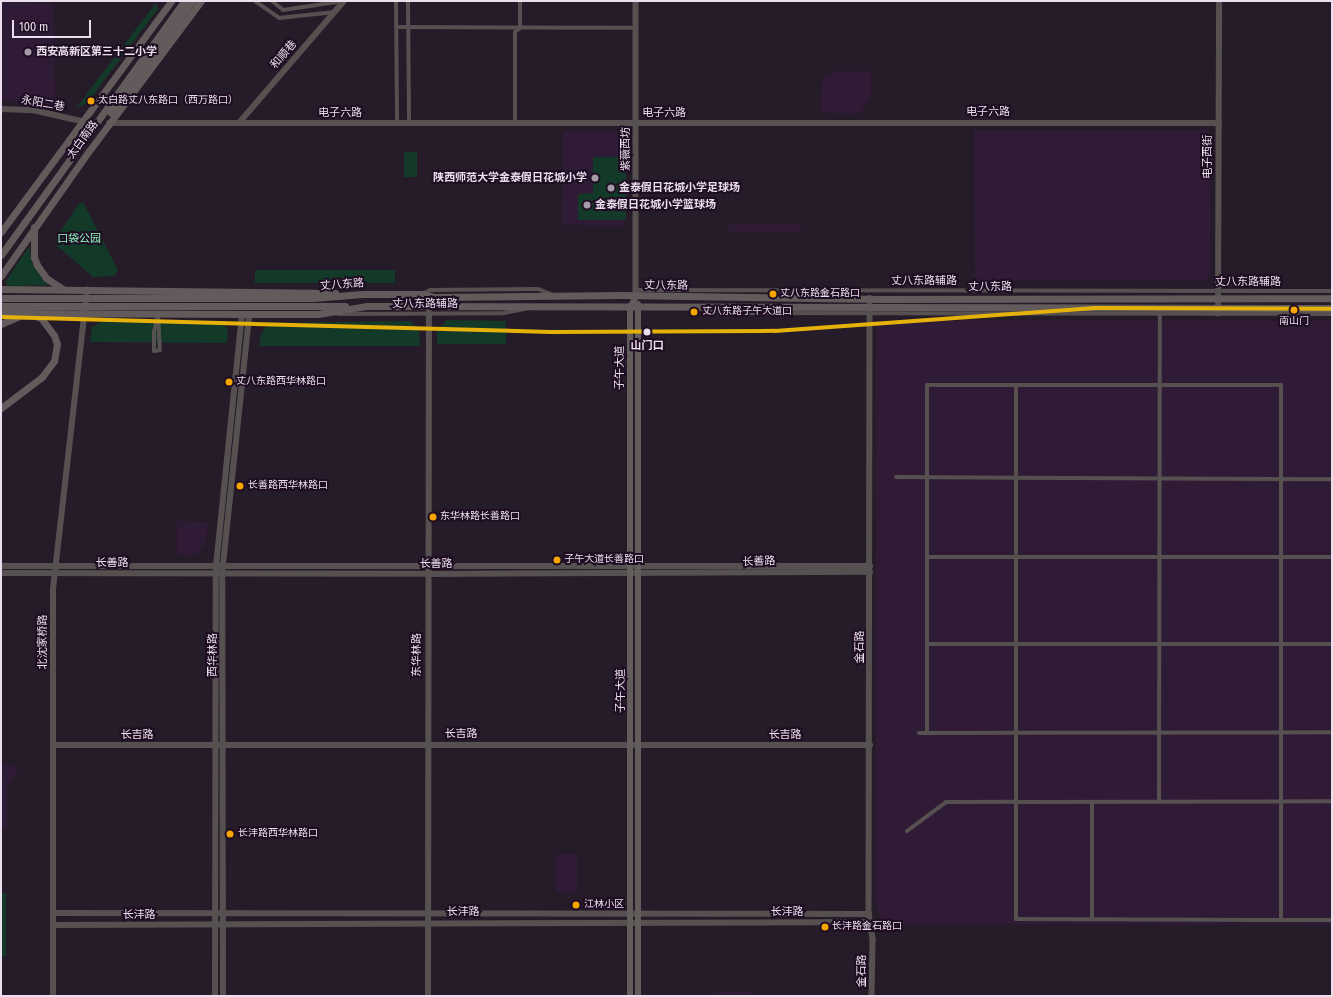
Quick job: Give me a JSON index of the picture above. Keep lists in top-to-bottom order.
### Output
{
  "streets": {
    "main road": ["太白南路", "丈八东路", "子午大道"],
    "street": [
      "和顺巷",
      "永阳二巷",
      "电子六路",
      "紫薇西坊",
      "电子西街",
      "丈八东路辅路",
      "长善路",
      "北沈家桥路",
      "金石路",
      "西华林路",
      "东华林路",
      "长吉路",
      "长沣路"
    ]
  },
  "crossings": [
    ["和顺巷", "电子六路"],
    ["永阳二巷", "太白南路"],
    ["电子六路", "太白南路"],
    ["电子六路", "紫薇西坊"],
    ["电子六路", "电子西街"],
    ["紫薇西坊", "丈八东路辅路"],
    ["紫薇西坊", "丈八东路"],
    ["紫薇西坊", "子午大道"],
    ["电子西街", "丈八东路辅路"],
    ["电子西街", "丈八东路"],
    ["丈八东路辅路", "丈八东路"],
    ["丈八东路辅路", "子午大道"],
    ["丈八东路辅路", "东华林路"],
    ["丈八东路", "子午大道"],
    ["丈八东路", "北沈家桥路"],
    ["丈八东路", "金石路"],
    ["丈八东路", "西华林路"],
    ["子午大道", "长善路"],
    ["子午大道", "长吉路"],
    ["子午大道", "长沣路"],
    ["长善路", "北沈家桥路"],
    ["长善路", "金石路"],
    ["长善路", "西华林路"],
    ["长善路", "东华林路"],
    ["北沈家桥路", "长吉路"],
    ["北沈家桥路", "长沣路"],
    ["金石路", "长吉路"],
    ["金石路", "长沣路"],
    ["西华林路", "长吉路"],
    ["西华林路", "长沣路"],
    ["东华林路", "长吉路"],
    ["东华林路", "长沣路"]
  ],
  "parks": ["口袋公园"],
  "places": [
    "西安高新区第三十二小学",
    "太白路丈八东路口（西万路口）",
    "陕西师范大学金泰假日花城小学",
    "金泰假日花城小学足球场",
    "金泰假日花城小学篮球场",
    "丈八东路金石路口",
    "南山门",
    "丈八东路子午大道口",
    "山门口",
    "丈八东路西华林路口",
    "长善路西华林路口",
    "东华林路长善路口",
    "子午大道长善路口",
    "长沣路西华林路口",
    "江林小区",
    "长沣路金石路口"
  ],
  "scale_bar": "100 m"
}
